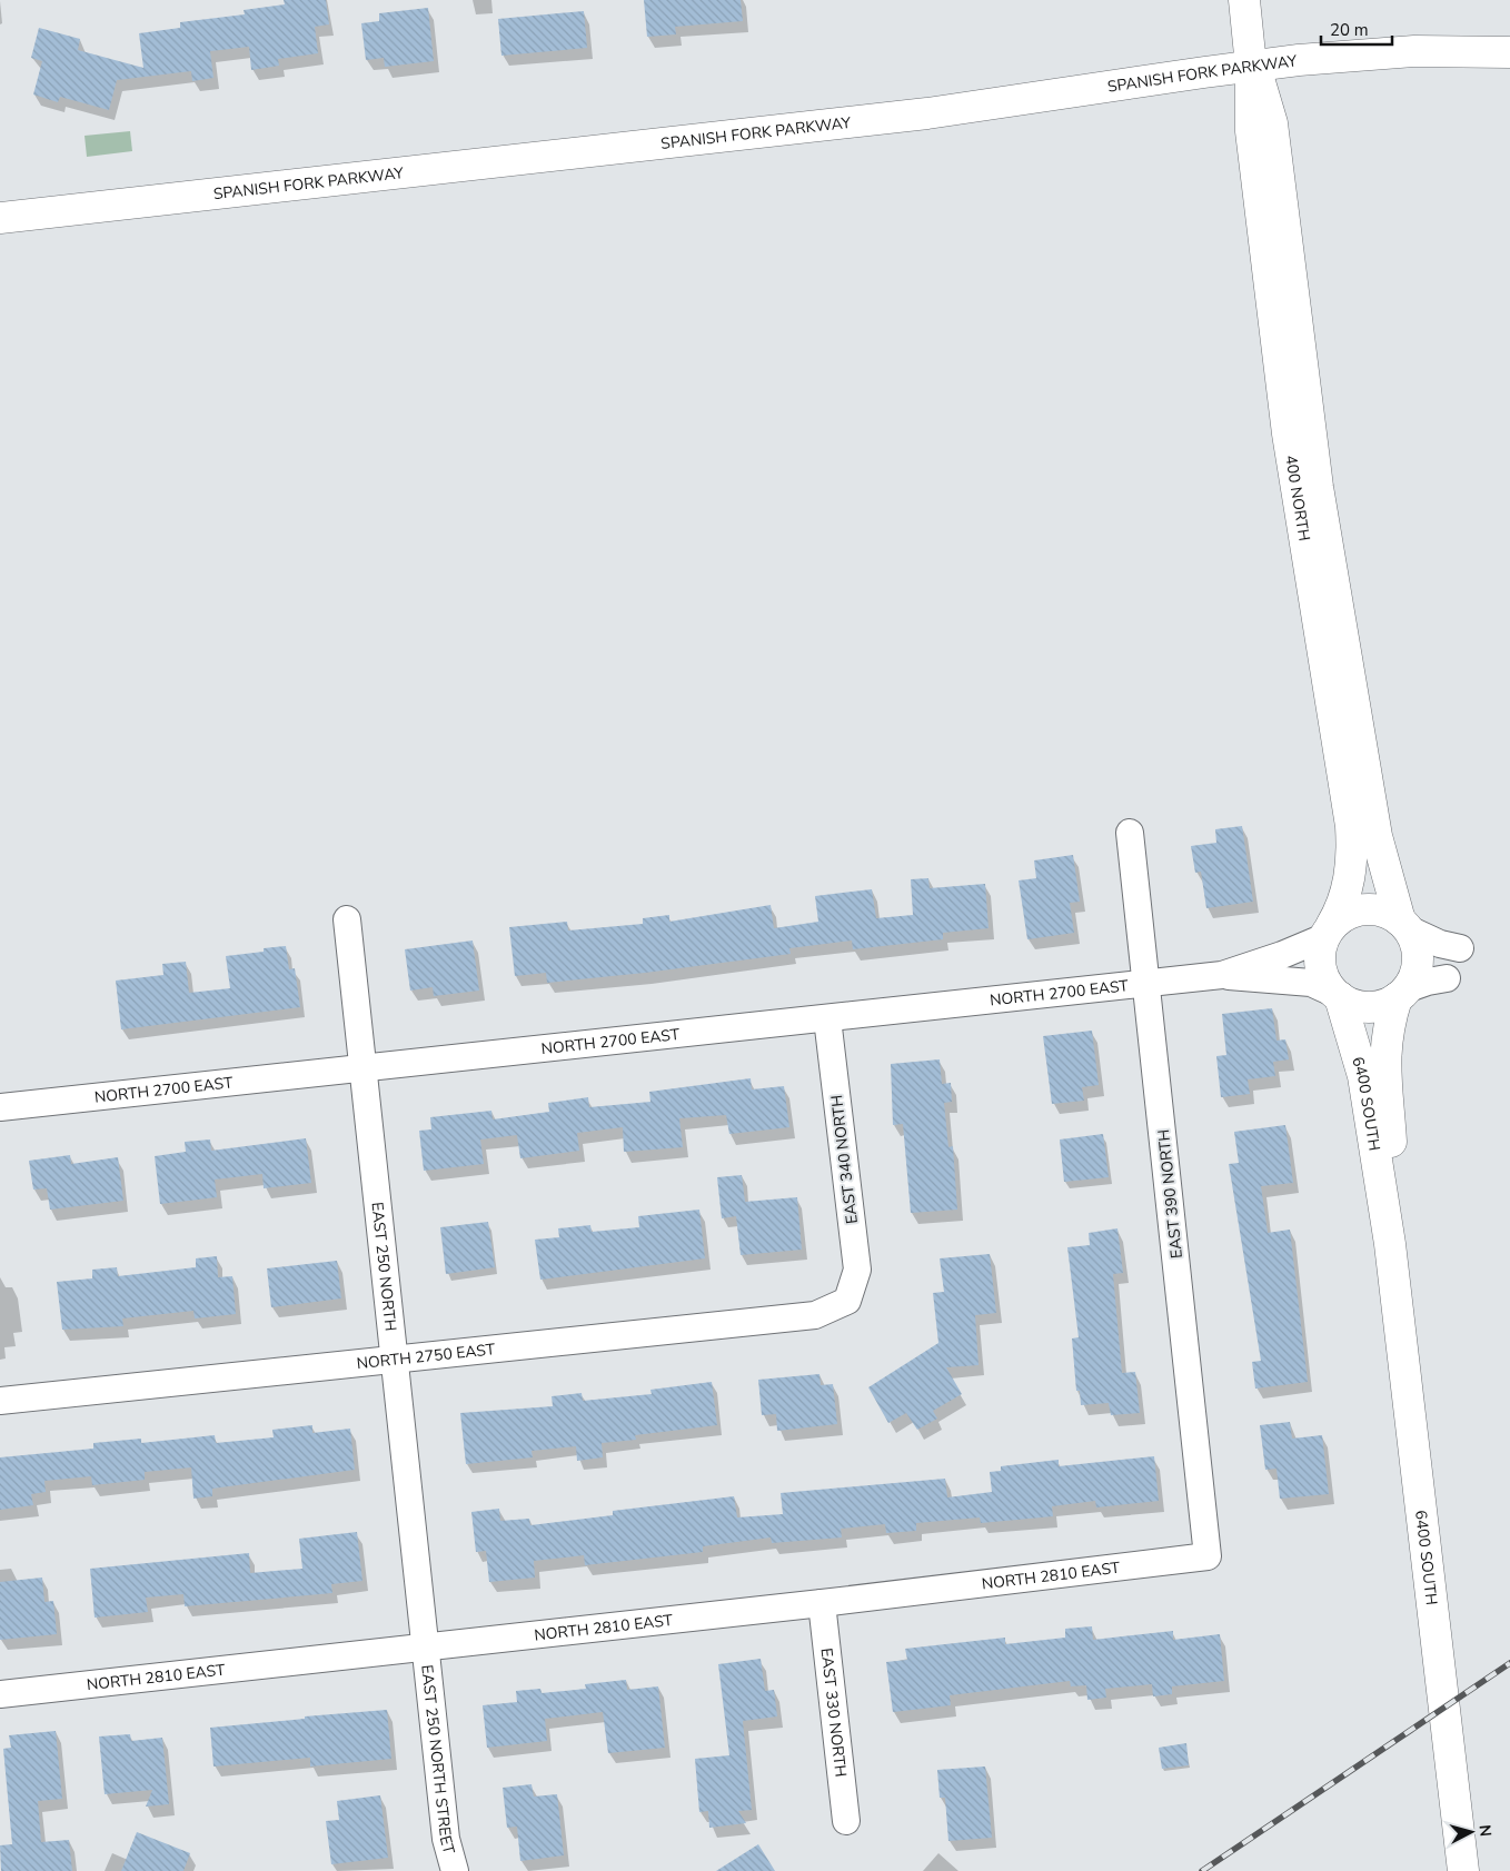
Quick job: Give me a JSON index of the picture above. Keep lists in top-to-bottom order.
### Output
{
  "streets": {
    "main road": ["SPANISH FORK PARKWAY", "400 NORTH", "6400 SOUTH"],
    "street": [
      "NORTH 2700 EAST",
      "EAST 340 NORTH",
      "EAST 390 NORTH",
      "EAST 250 NORTH",
      "NORTH 2750 EAST",
      "NORTH 2810 EAST",
      "EAST 330 NORTH",
      "EAST 250 NORTH STREET"
    ]
  },
  "crossings": [
    ["SPANISH FORK PARKWAY", "400 NORTH"],
    ["400 NORTH", "NORTH 2700 EAST"],
    ["400 NORTH", "6400 SOUTH"],
    ["NORTH 2700 EAST", "6400 SOUTH"],
    ["NORTH 2700 EAST", "EAST 340 NORTH"],
    ["NORTH 2700 EAST", "EAST 390 NORTH"],
    ["NORTH 2700 EAST", "EAST 250 NORTH"],
    ["EAST 340 NORTH", "NORTH 2750 EAST"],
    ["EAST 390 NORTH", "NORTH 2810 EAST"],
    ["EAST 250 NORTH", "NORTH 2750 EAST"],
    ["EAST 250 NORTH", "NORTH 2810 EAST"],
    ["EAST 250 NORTH", "EAST 250 NORTH STREET"],
    ["NORTH 2810 EAST", "EAST 330 NORTH"],
    ["NORTH 2810 EAST", "EAST 250 NORTH STREET"]
  ],
  "scale_bar": "20 m",
  "north": "right"
}
